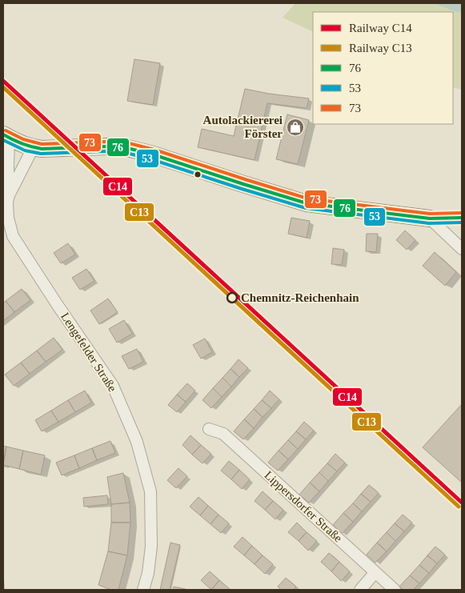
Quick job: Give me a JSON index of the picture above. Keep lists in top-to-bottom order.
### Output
{
  "streets": {
    "street": ["Lengefelder Straße", "Lippersdorfer Straße"]
  },
  "places": {
    "shop": ["Autolackiererei Förster"],
    "other": ["Chemnitz-Reichenhain"]
  },
  "lines": [
    "rail line C14",
    "rail line C13",
    "transit line 73",
    "transit line 76",
    "transit line 53"
  ],
  "legend": [
    "Railway C14",
    "Railway C13",
    "76",
    "53",
    "73"
  ]
}
